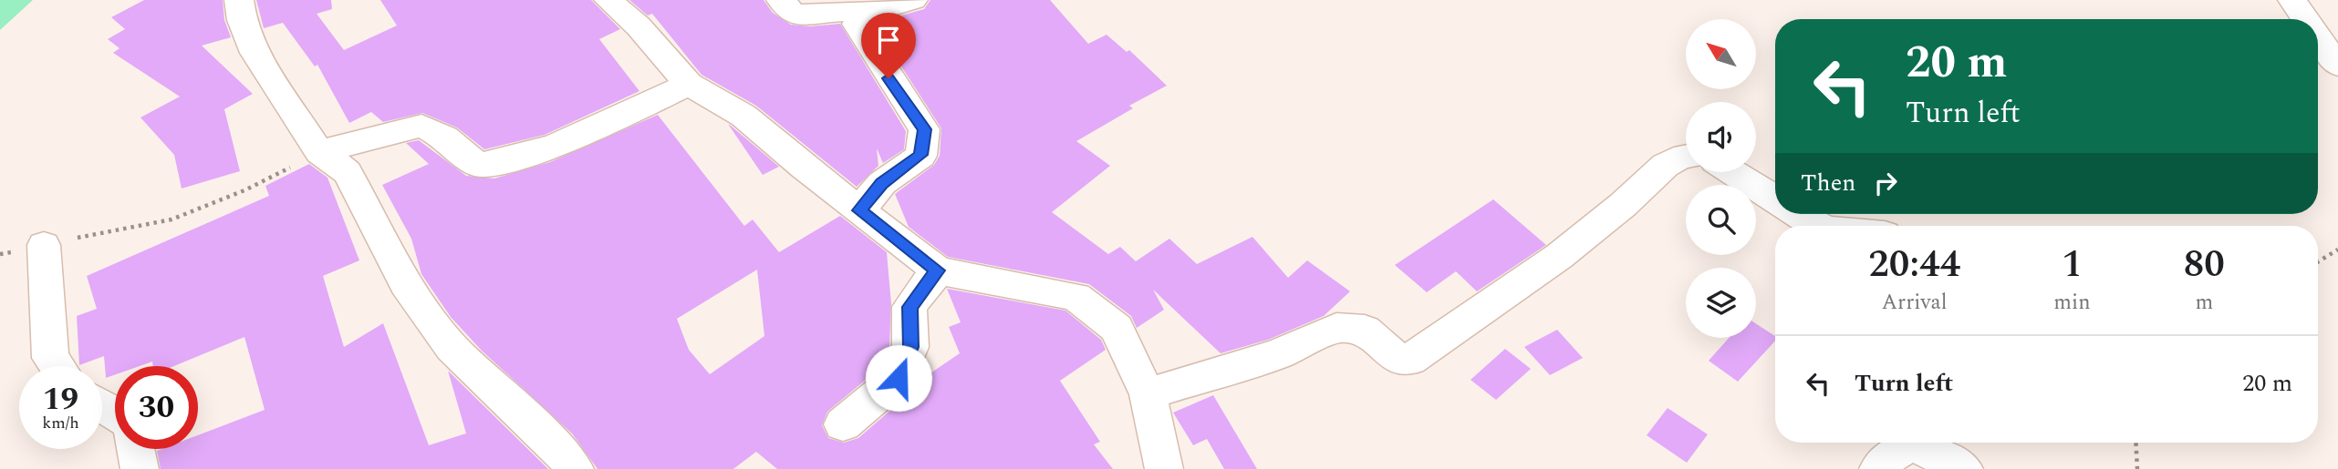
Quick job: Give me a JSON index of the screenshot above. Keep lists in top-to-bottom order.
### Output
{
  "north": "top left",
  "page": {
    "turn": ["20 m", "Turn left"],
    "then": "Then",
    "eta": [
      "20:44",
      "Arrival",
      "1",
      "min",
      "80",
      "m"
    ],
    "list": [
      {
        "name": "Turn left",
        "value": "20 m"
      }
    ],
    "speed": "19 km/h",
    "limit": "30"
  }
}
